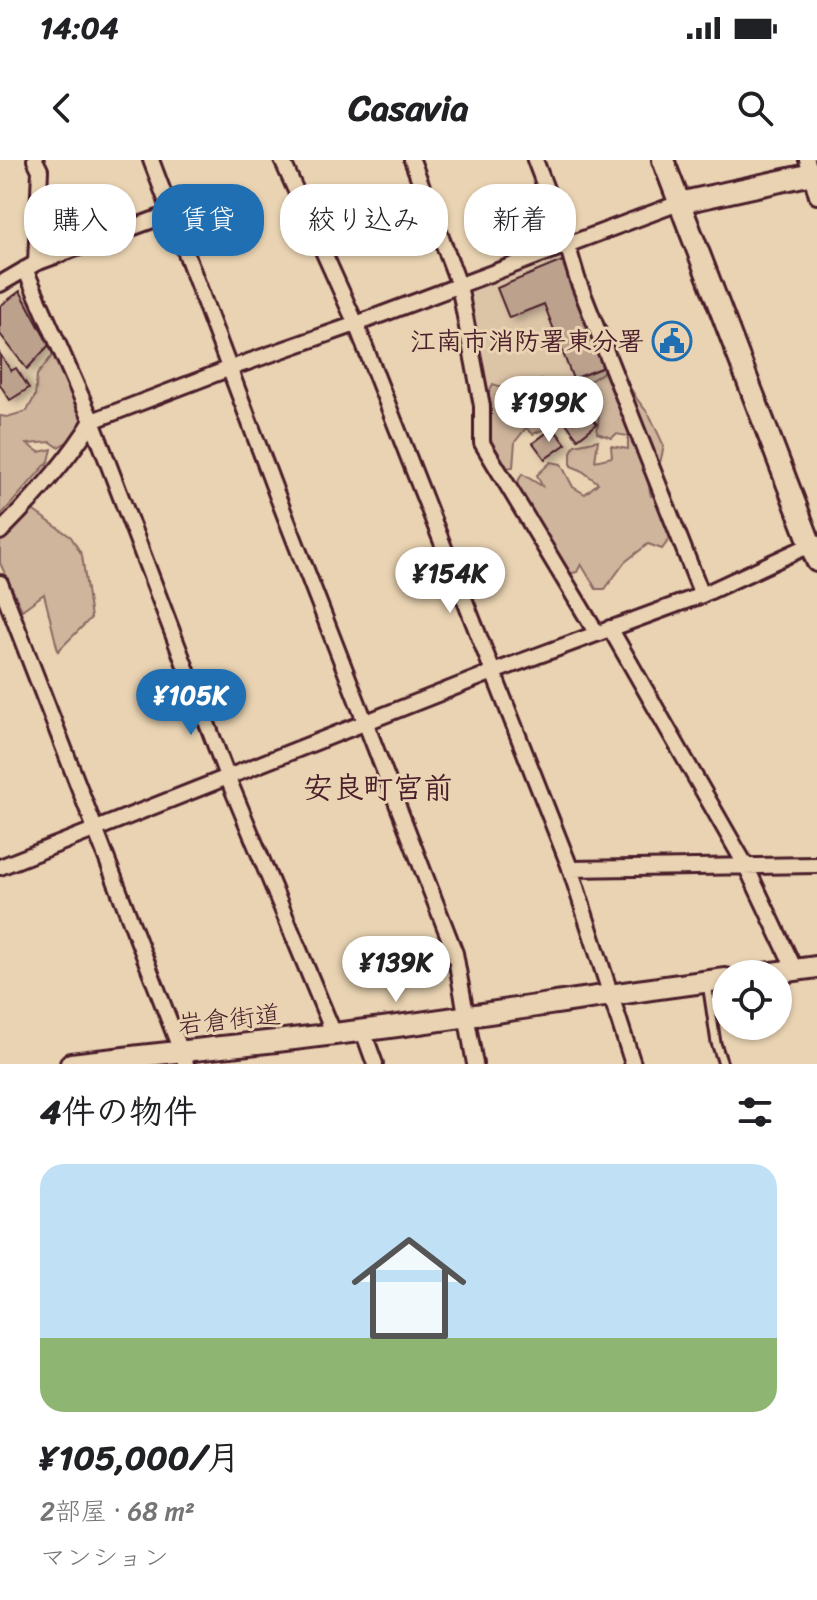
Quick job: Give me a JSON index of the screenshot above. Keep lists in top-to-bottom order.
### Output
{
  "streets": {
    "street": ["岩倉街道"]
  },
  "districts": ["安良町宮前"],
  "places": {
    "public building": ["江南市消防署東分署"]
  },
  "page": {
    "status": "14:04",
    "header": "Casavia",
    "chip": [
      "購入",
      "賃貸",
      "絞り込み",
      "新着"
    ],
    "price": [
      "¥199K",
      "¥154K",
      "¥105K",
      "¥139K"
    ],
    "heading": "4件の物件",
    "list": [
      {
        "name": "¥105,000/月",
        "note": "2部屋 · 68 m² · マンション"
      }
    ]
  }
}
